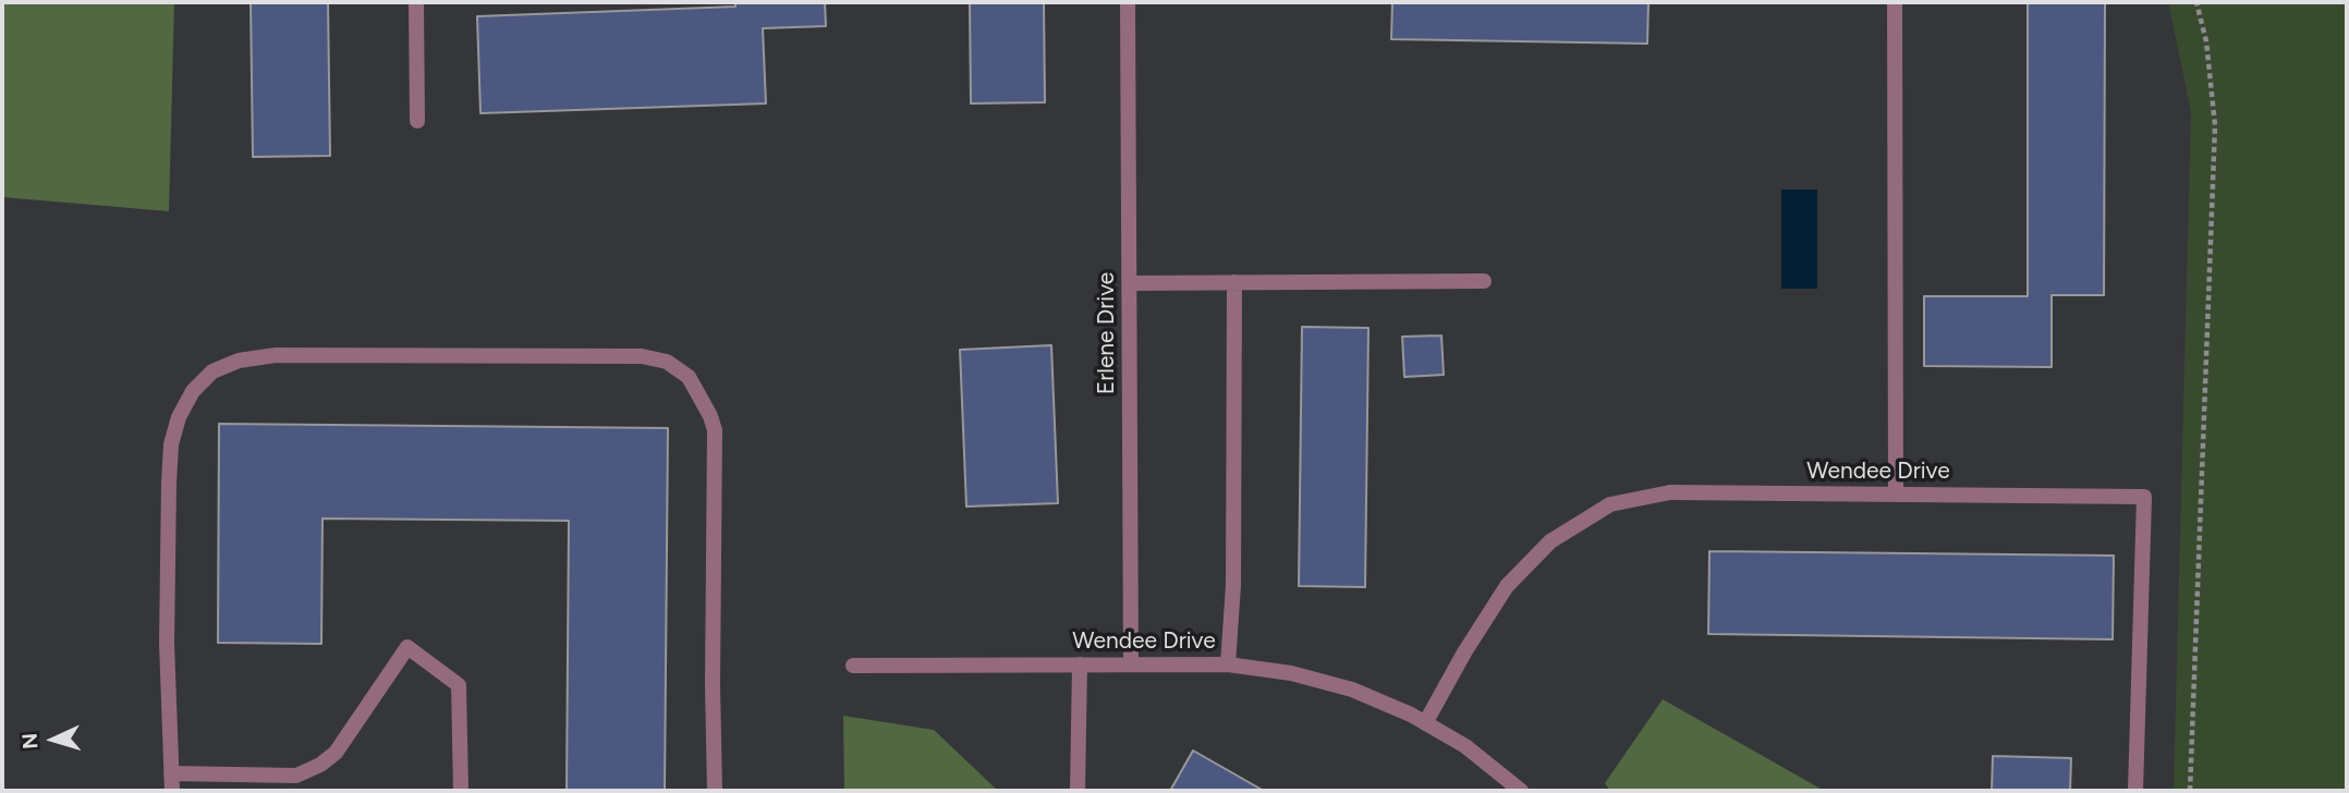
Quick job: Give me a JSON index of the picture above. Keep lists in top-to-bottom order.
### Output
{
  "streets": {
    "street": ["Erlene Drive", "Wendee Drive"]
  },
  "crossings": [
    ["Erlene Drive", "Wendee Drive"]
  ],
  "north": "left"
}
